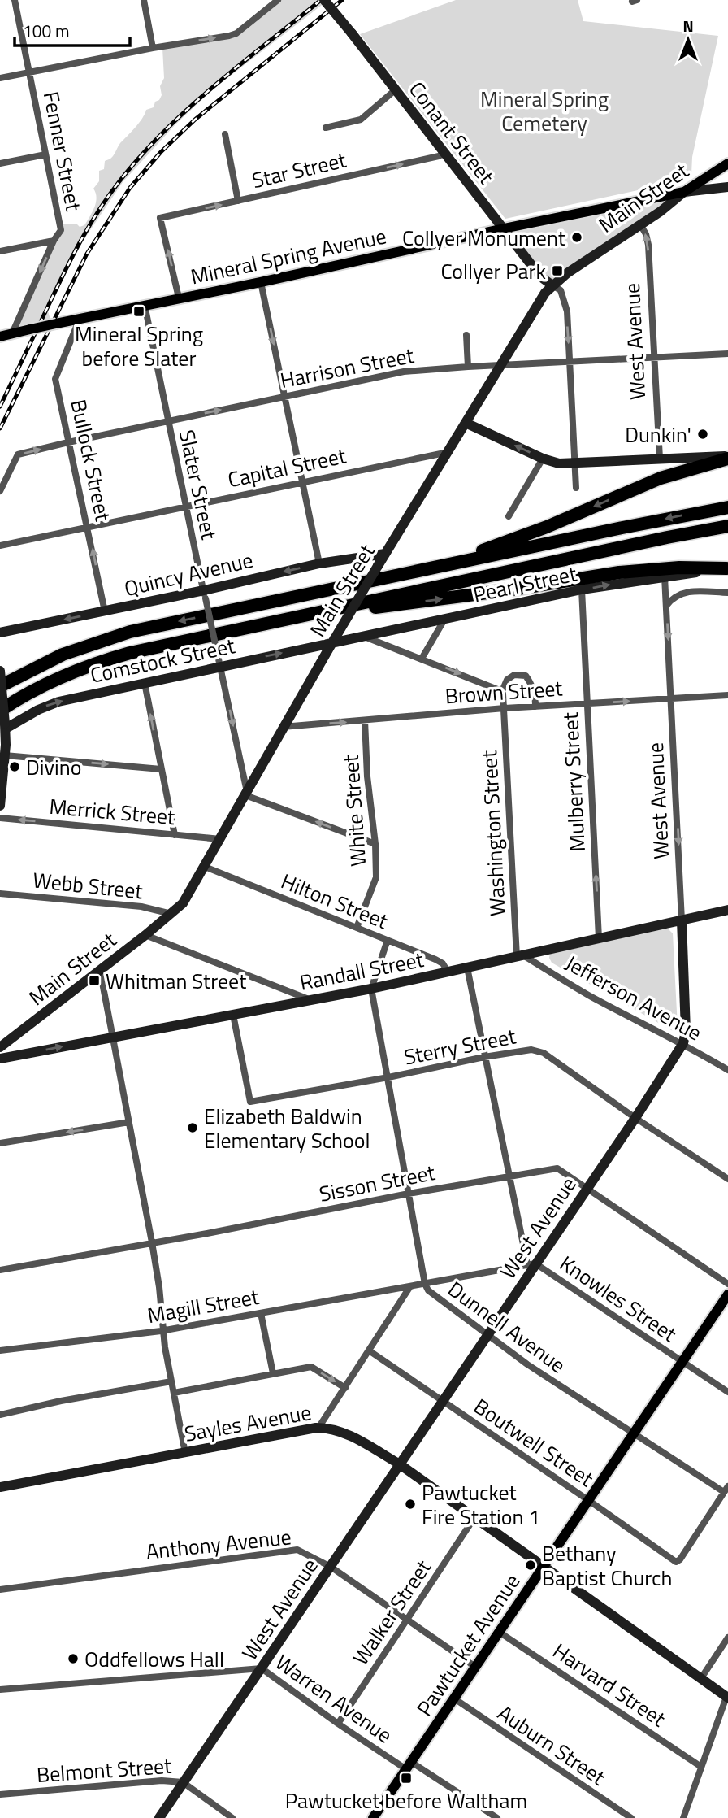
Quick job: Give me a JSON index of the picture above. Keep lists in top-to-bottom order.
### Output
{
  "streets": {
    "main road": ["Main Street", "Mineral Spring Avenue", "Pawtucket Avenue"],
    "street": [
      "Conant Street",
      "Fenner Street",
      "Star Street",
      "West Avenue",
      "Harrison Street",
      "Bullock Street",
      "Capital Street",
      "Slater Street",
      "Quincy Avenue",
      "Pearl Street",
      "Comstock Street",
      "Brown Street",
      "Mulberry Street",
      "White Street",
      "Merrick Street",
      "Washington Street",
      "Webb Street",
      "Hilton Street",
      "Randall Street",
      "Jefferson Avenue",
      "Sterry Street",
      "Sisson Street",
      "Knowles Street",
      "Magill Street",
      "Dunnell Avenue",
      "Sayles Avenue",
      "Boutwell Street",
      "Anthony Avenue",
      "Walker Street",
      "Harvard Street",
      "Warren Avenue",
      "Auburn Street",
      "Belmont Street"
    ]
  },
  "crossings": [
    ["Conant Street", "Star Street"],
    ["Conant Street", "Main Street"],
    ["Conant Street", "Mineral Spring Avenue"],
    ["Fenner Street", "Mineral Spring Avenue"],
    ["Star Street", "Mineral Spring Avenue"],
    ["Main Street", "Mineral Spring Avenue"],
    ["Main Street", "West Avenue"],
    ["Main Street", "Harrison Street"],
    ["Main Street", "Capital Street"],
    ["Main Street", "Slater Street"],
    ["Main Street", "Quincy Avenue"],
    ["Main Street", "Pearl Street"],
    ["Main Street", "Comstock Street"],
    ["Main Street", "Brown Street"],
    ["Main Street", "Merrick Street"],
    ["Main Street", "Webb Street"],
    ["Main Street", "Hilton Street"],
    ["Mineral Spring Avenue", "Bullock Street"],
    ["Mineral Spring Avenue", "Slater Street"],
    ["West Avenue", "Harrison Street"],
    ["West Avenue", "Pearl Street"],
    ["West Avenue", "Brown Street"],
    ["West Avenue", "Randall Street"],
    ["West Avenue", "Jefferson Avenue"],
    ["West Avenue", "Sterry Street"],
    ["West Avenue", "Sisson Street"],
    ["West Avenue", "Knowles Street"],
    ["West Avenue", "Dunnell Avenue"],
    ["West Avenue", "Sayles Avenue"],
    ["West Avenue", "Boutwell Street"],
    ["West Avenue", "Anthony Avenue"],
    ["West Avenue", "Warren Avenue"],
    ["West Avenue", "Belmont Street"],
    ["Harrison Street", "Bullock Street"],
    ["Harrison Street", "Slater Street"],
    ["Bullock Street", "Capital Street"],
    ["Bullock Street", "Quincy Avenue"],
    ["Capital Street", "Slater Street"],
    ["Slater Street", "Quincy Avenue"],
    ["Slater Street", "Comstock Street"],
    ["Pearl Street", "Comstock Street"],
    ["Pearl Street", "Mulberry Street"],
    ["Brown Street", "Mulberry Street"],
    ["Brown Street", "White Street"],
    ["Brown Street", "Washington Street"],
    ["Mulberry Street", "Randall Street"],
    ["White Street", "Hilton Street"],
    ["Washington Street", "Randall Street"],
    ["Washington Street", "Jefferson Avenue"],
    ["Hilton Street", "Randall Street"],
    ["Hilton Street", "Dunnell Avenue"],
    ["Randall Street", "Jefferson Avenue"],
    ["Randall Street", "Sterry Street"],
    ["Randall Street", "Knowles Street"],
    ["Randall Street", "Dunnell Avenue"],
    ["Sterry Street", "Knowles Street"],
    ["Sterry Street", "Dunnell Avenue"],
    ["Sisson Street", "Knowles Street"],
    ["Sisson Street", "Dunnell Avenue"],
    ["Knowles Street", "Pawtucket Avenue"],
    ["Magill Street", "Dunnell Avenue"],
    ["Dunnell Avenue", "Boutwell Street"],
    ["Dunnell Avenue", "Pawtucket Avenue"],
    ["Sayles Avenue", "Walker Street"],
    ["Sayles Avenue", "Pawtucket Avenue"],
    ["Boutwell Street", "Pawtucket Avenue"],
    ["Anthony Avenue", "Walker Street"],
    ["Anthony Avenue", "Pawtucket Avenue"],
    ["Walker Street", "Warren Avenue"],
    ["Pawtucket Avenue", "Harvard Street"],
    ["Pawtucket Avenue", "Warren Avenue"],
    ["Pawtucket Avenue", "Auburn Street"]
  ],
  "one_way": [
    "Star Street",
    "Quincy Avenue",
    "Brown Street",
    "Mulberry Street",
    "Merrick Street"
  ],
  "parks": ["Mineral Spring Cemetery"],
  "places": {
    "other": [
      "Collyer Monument",
      "Dunkin'",
      "Divino",
      "Elizabeth Baldwin Elementary School",
      "Pawtucket Fire Station 1",
      "Bethany Baptist Church",
      "Oddfellows Hall"
    ],
    "transit": [
      "Collyer Park",
      "Mineral Spring before Slater",
      "Whitman Street",
      "Pawtucket before Waltham"
    ]
  },
  "scale_bar": "100 m",
  "north": "top"
}
